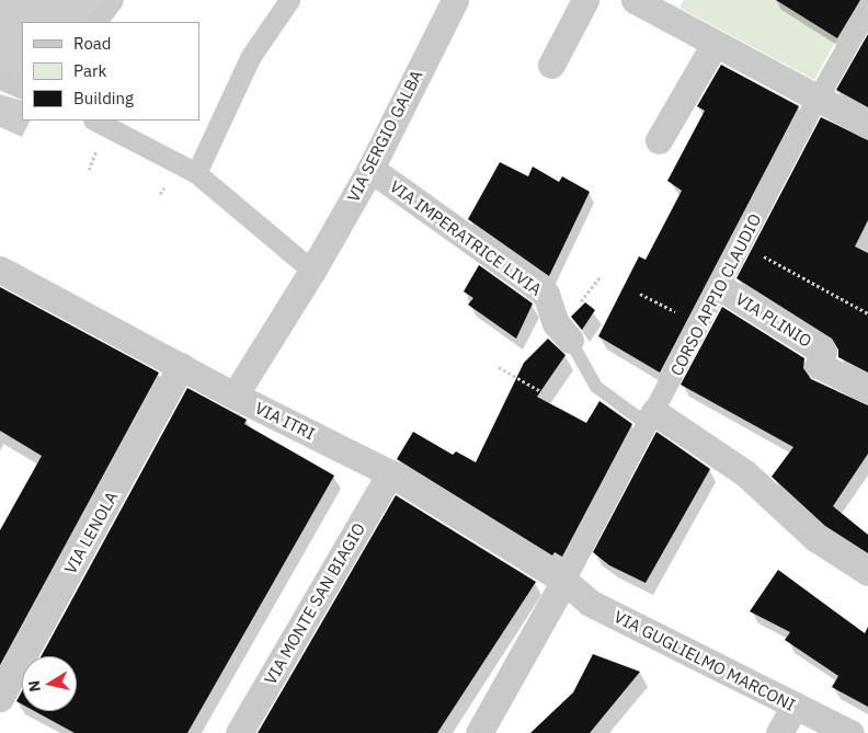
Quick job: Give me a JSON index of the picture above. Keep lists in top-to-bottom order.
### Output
{
  "streets": {
    "street": [
      "VIA SERGIO GALBA",
      "VIA IMPERATRICE LIVIA",
      "CORSO APPIO CLAUDIO",
      "VIA PLINIO",
      "VIA ITRI",
      "VIA LENOLA",
      "VIA MONTE SAN BIAGIO",
      "VIA GUGLIELMO MARCONI"
    ]
  },
  "crossings": [
    ["VIA SERGIO GALBA", "VIA IMPERATRICE LIVIA"],
    ["VIA SERGIO GALBA", "VIA ITRI"],
    ["CORSO APPIO CLAUDIO", "VIA PLINIO"],
    ["CORSO APPIO CLAUDIO", "VIA ITRI"],
    ["CORSO APPIO CLAUDIO", "VIA GUGLIELMO MARCONI"],
    ["VIA ITRI", "VIA LENOLA"],
    ["VIA ITRI", "VIA MONTE SAN BIAGIO"],
    ["VIA ITRI", "VIA GUGLIELMO MARCONI"]
  ],
  "legend": ["Road", "Park", "Building"],
  "north": "left"
}
